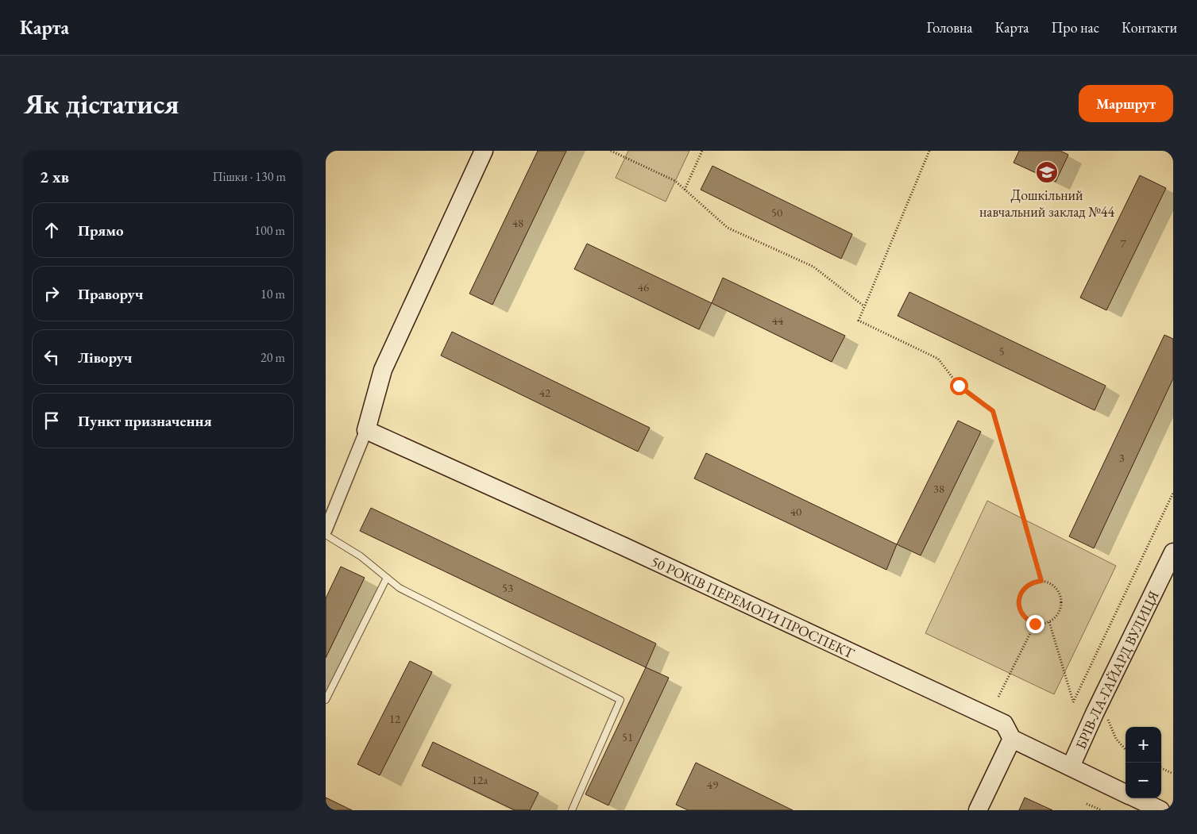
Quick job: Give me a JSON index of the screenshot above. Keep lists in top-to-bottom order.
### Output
{
  "streets": {
    "street": ["50 РОКІВ ПЕРЕМОГИ ПРОСПЕКТ", "БРІВ-ЛА-ГАЙАРД ВУЛИЦЯ"]
  },
  "places": {
    "school or university": ["Дошкільний навчальний заклад №44"]
  },
  "house_numbers": [
    "50",
    "48",
    "7",
    "46",
    "44",
    "5",
    "42",
    "3",
    "38",
    "40",
    "53",
    "12",
    "51",
    "12а",
    "49"
  ],
  "page": {
    "header": "Карта",
    "nav": [
      "Головна",
      "Карта",
      "Про нас",
      "Контакти"
    ],
    "buttons": "Маршрут",
    "title": "Як дістатися",
    "heading": ["2 хв", "Пішки · 130 m"],
    "list": [
      ["Прямо", "100 m"],
      ["Праворуч", "10 m"],
      ["Ліворуч", "20 m"],
      "Пункт призначення"
    ],
    "map_buttons": ["+", "−"]
  }
}
